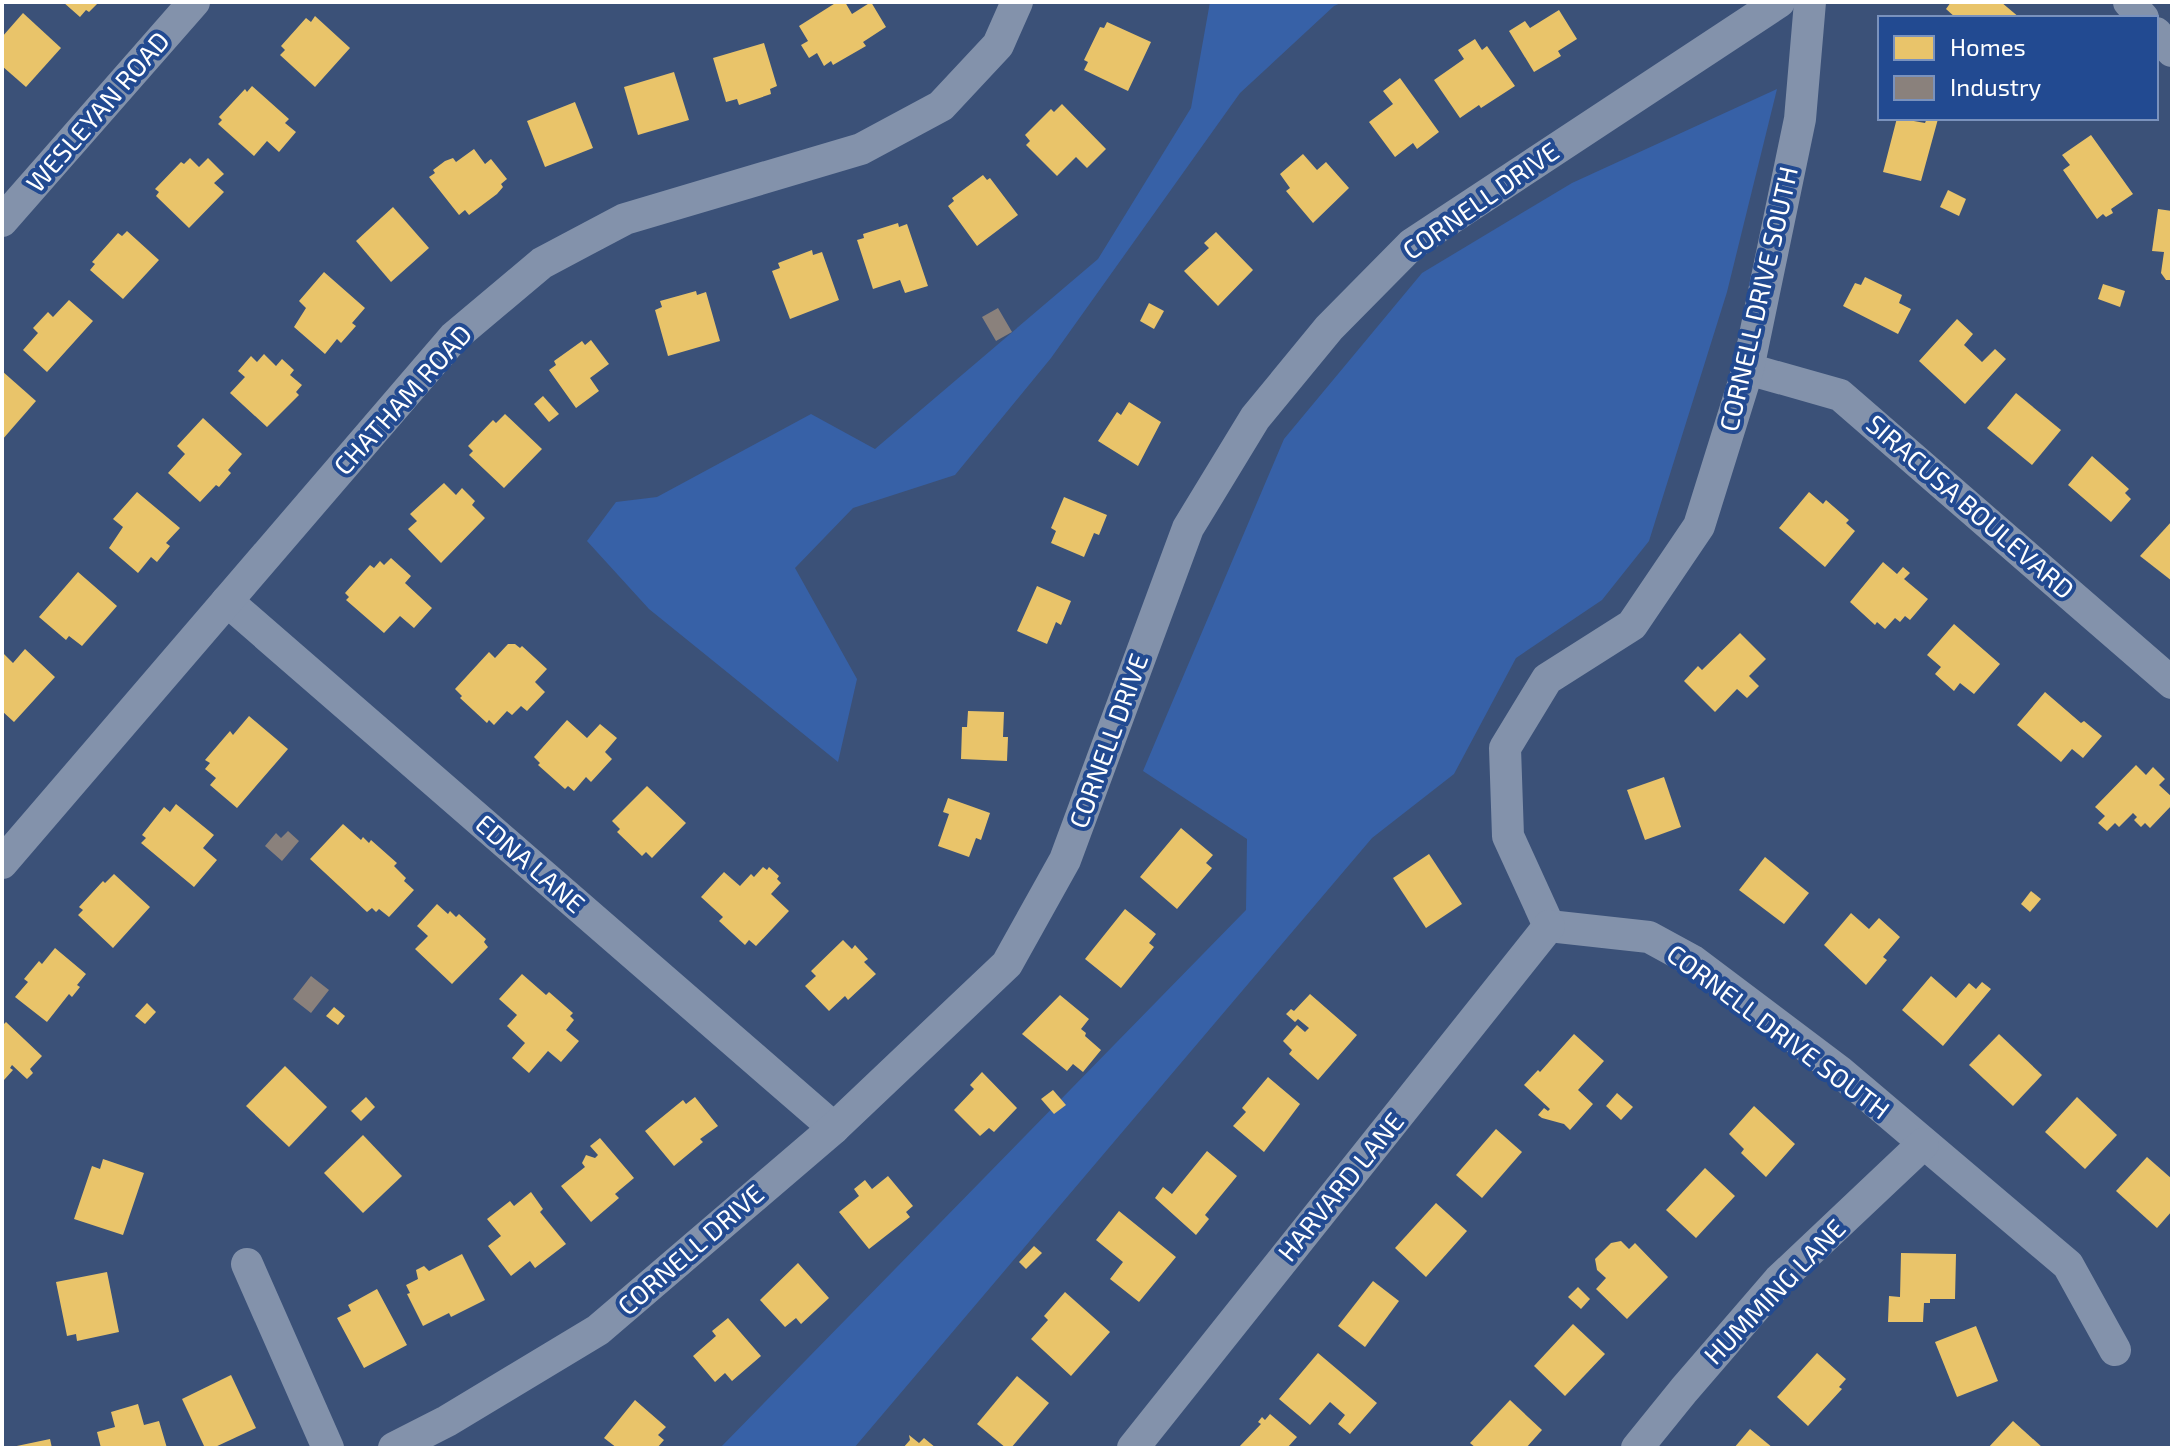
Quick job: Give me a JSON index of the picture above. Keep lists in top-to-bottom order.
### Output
{
  "streets": {
    "street": [
      "WESLEYAN ROAD",
      "CORNELL DRIVE",
      "CORNELL DRIVE SOUTH",
      "CHATHAM ROAD",
      "SIRACUSA BOULEVARD",
      "EDNA LANE",
      "HARVARD LANE",
      "HUMMING LANE"
    ]
  },
  "crossings": [
    ["CORNELL DRIVE", "EDNA LANE"],
    ["CORNELL DRIVE SOUTH", "SIRACUSA BOULEVARD"],
    ["CORNELL DRIVE SOUTH", "HARVARD LANE"],
    ["CORNELL DRIVE SOUTH", "HUMMING LANE"],
    ["CHATHAM ROAD", "EDNA LANE"]
  ],
  "legend": ["Homes", "Industry"]
}
